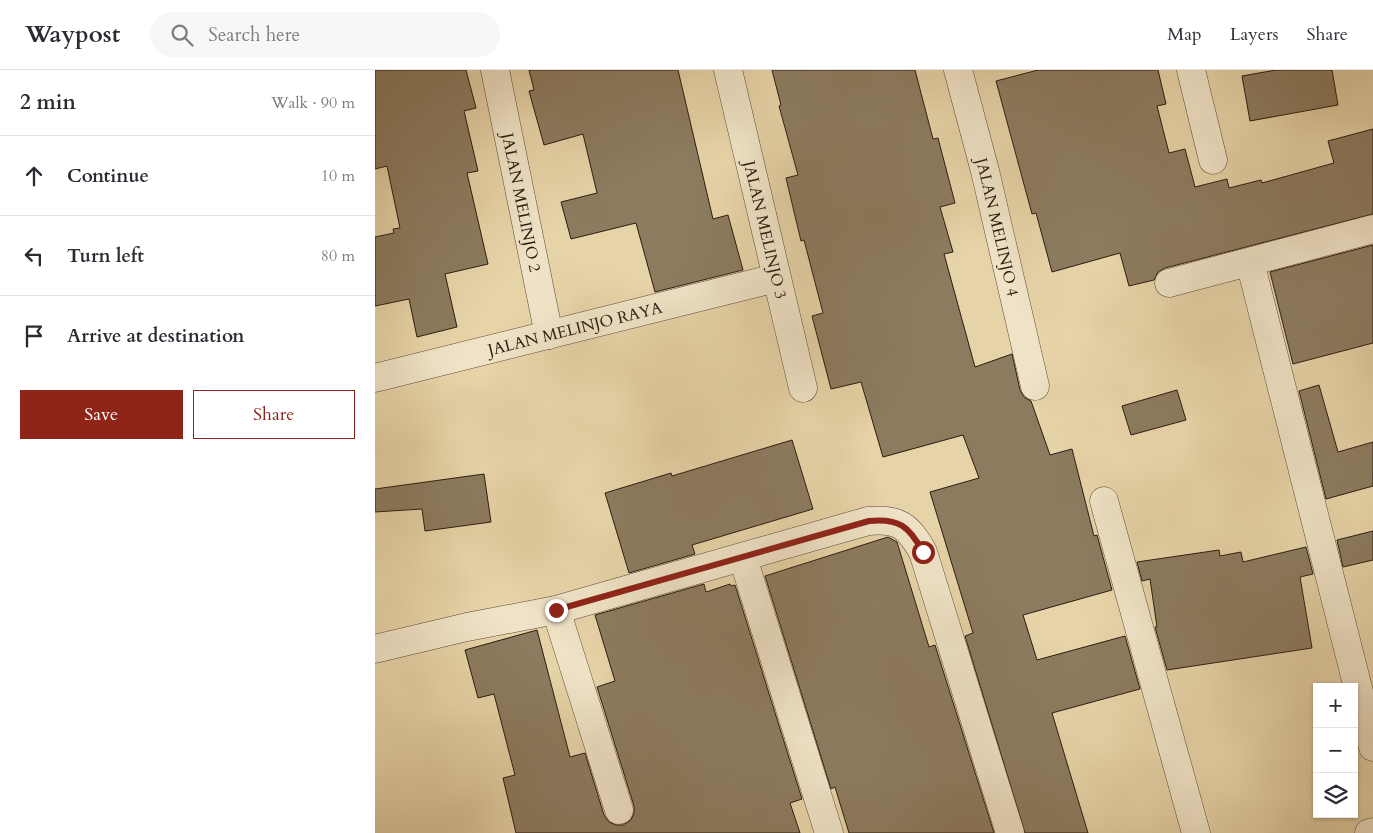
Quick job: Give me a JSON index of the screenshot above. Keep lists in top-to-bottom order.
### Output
{
  "streets": {
    "street": [
      "JALAN MELINJO 2",
      "JALAN MELINJO 4",
      "JALAN MELINJO 3",
      "JALAN MELINJO RAYA"
    ]
  },
  "crossings": [
    ["JALAN MELINJO 2", "JALAN MELINJO RAYA"],
    ["JALAN MELINJO 3", "JALAN MELINJO RAYA"]
  ],
  "page": {
    "header": "Waypost",
    "search": "Search here",
    "nav": ["Map", "Layers", "Share"],
    "heading": ["2 min", "Walk · 90 m"],
    "list": [
      ["Continue", "10 m"],
      ["Turn left", "80 m"],
      "Arrive at destination"
    ],
    "buttons": ["Save", "Share"],
    "map_buttons": ["+", "−"]
  }
}
